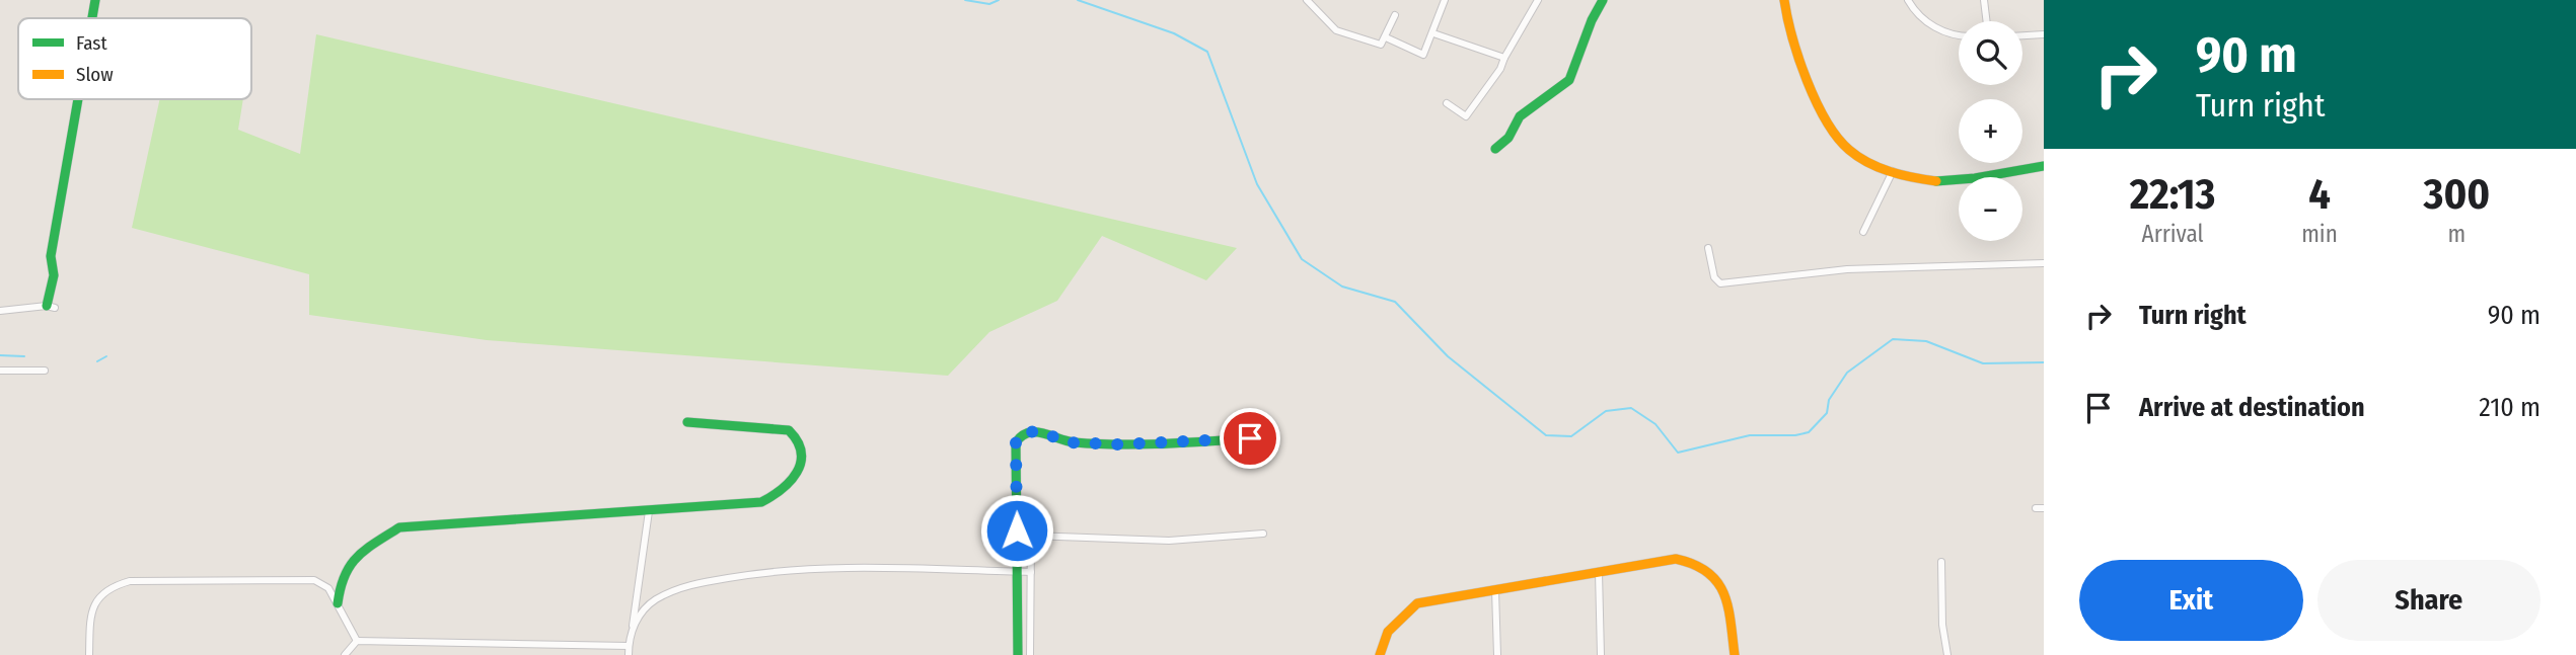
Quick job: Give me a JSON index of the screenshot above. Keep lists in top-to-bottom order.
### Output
{
  "legend": ["Fast", "Slow"],
  "page": {
    "turn": ["90 m", "Turn right"],
    "map_buttons": ["+", "−"],
    "eta": [
      "22:13",
      "Arrival",
      "4",
      "min",
      "300",
      "m"
    ],
    "list": [
      {
        "name": "Turn right",
        "value": "90 m"
      },
      {
        "name": "Arrive at destination",
        "value": "210 m"
      }
    ],
    "buttons": ["Exit", "Share"]
  }
}
